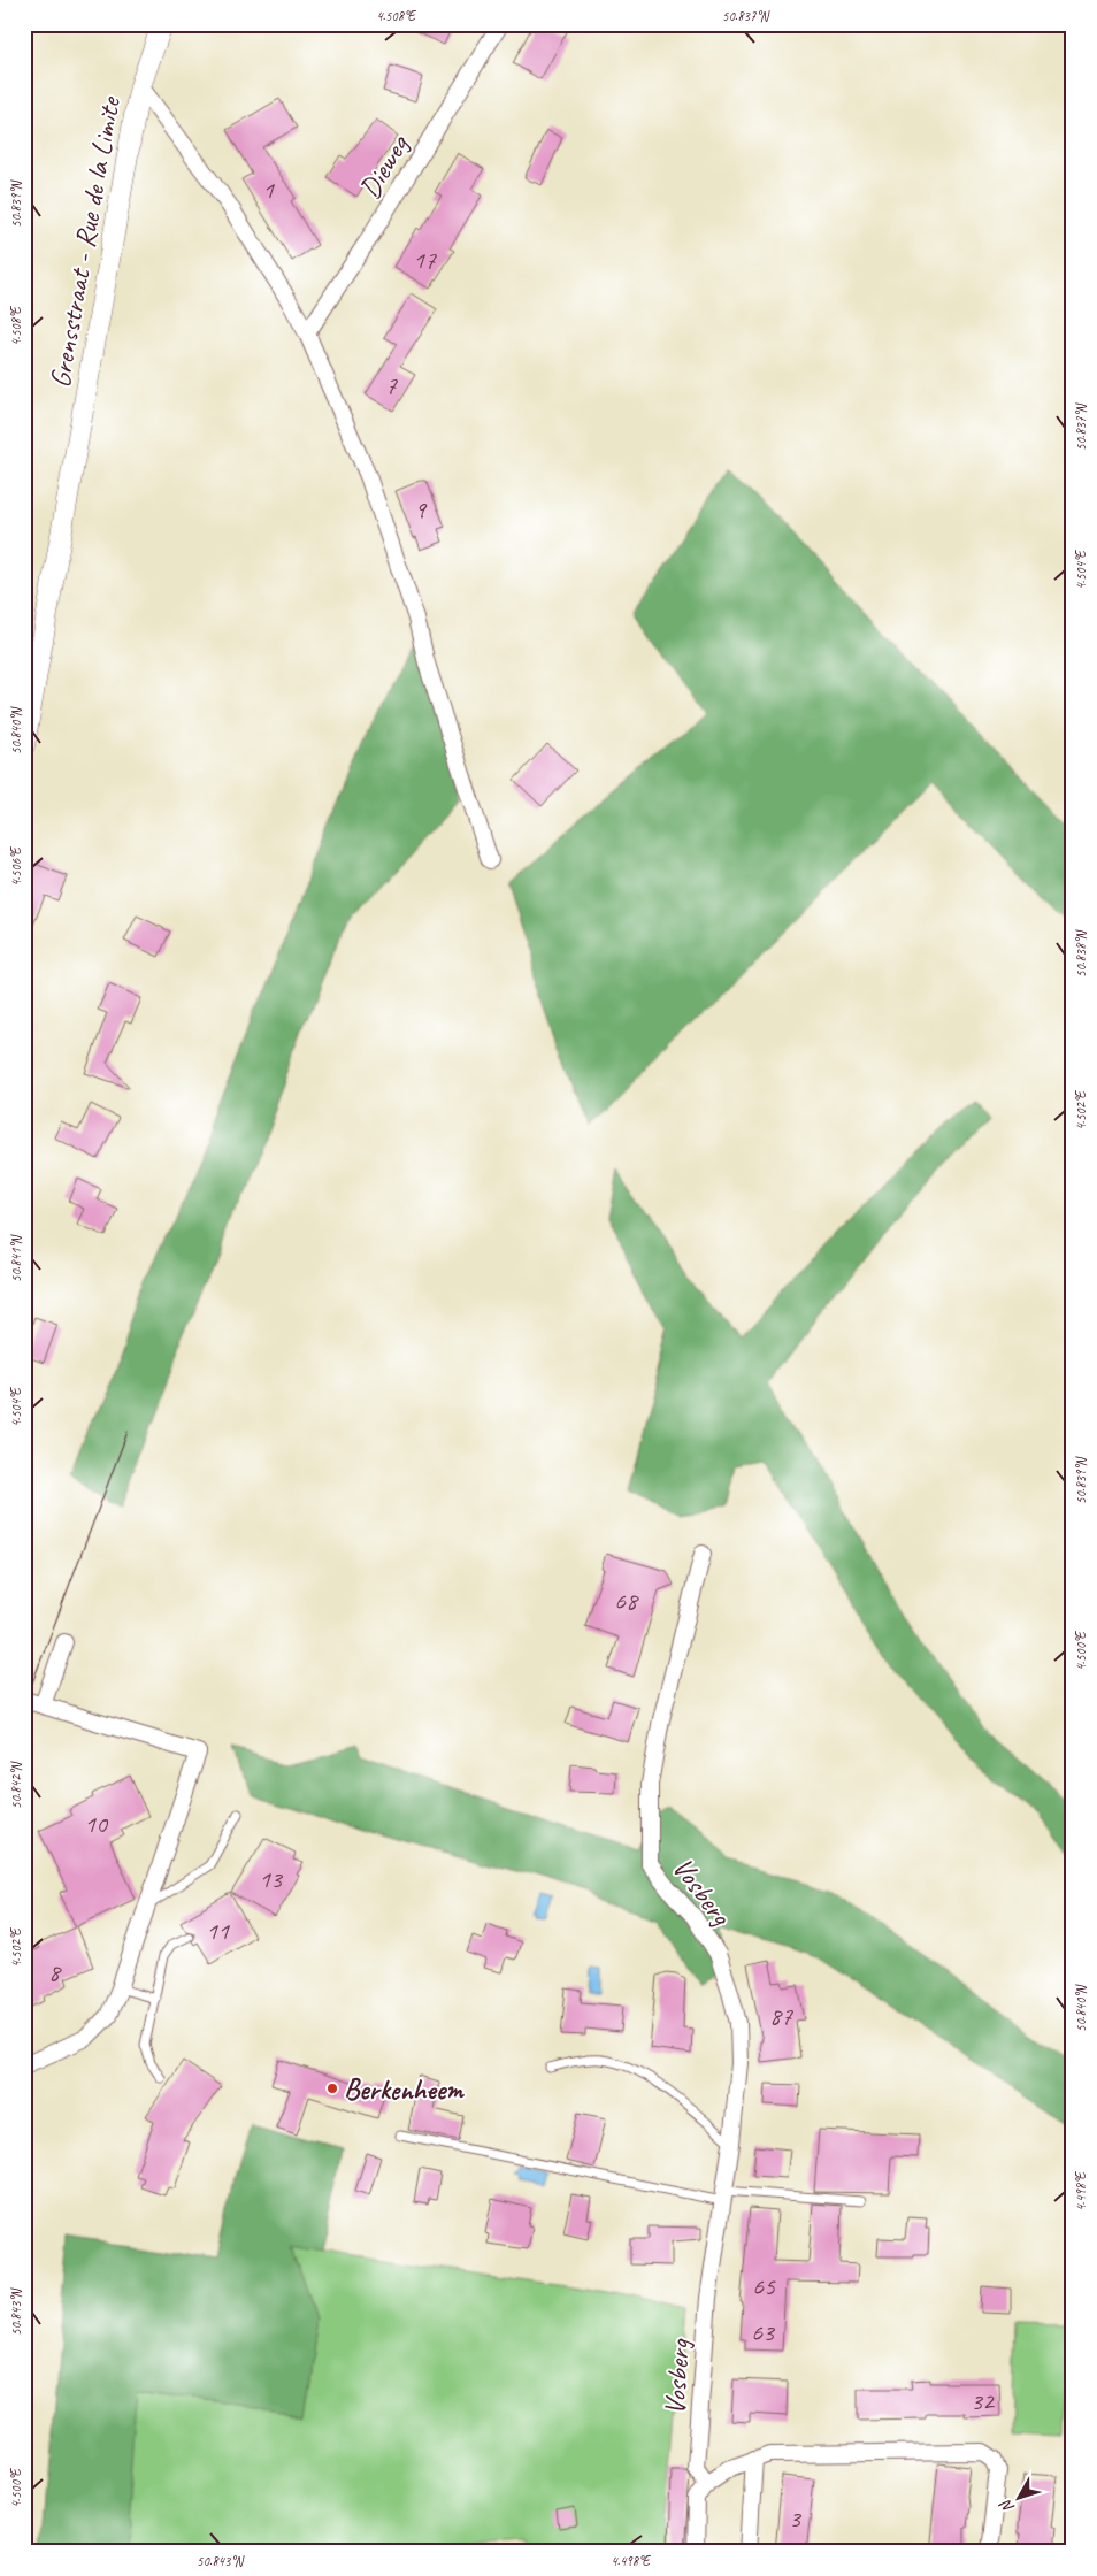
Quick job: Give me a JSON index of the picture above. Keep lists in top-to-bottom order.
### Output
{
  "streets": {
    "street": ["Dieweg", "Grensstraat - Rue de la Limite", "Vosberg"]
  },
  "places": ["Berkenheem"],
  "house_numbers": [
    "1",
    "17",
    "7",
    "9",
    "68",
    "10",
    "13",
    "11",
    "8",
    "87",
    "65",
    "63",
    "32",
    "3"
  ],
  "north": "bottom left",
  "coordinates": [
    "4.508°E",
    "50.837°N",
    "50.839°N",
    "4.504°E",
    "50.840°N",
    "4.506°E",
    "50.838°N",
    "4.502°E",
    "50.841°N",
    "4.500°E",
    "50.842°N",
    "4.498°E",
    "50.843°N"
  ]
}
